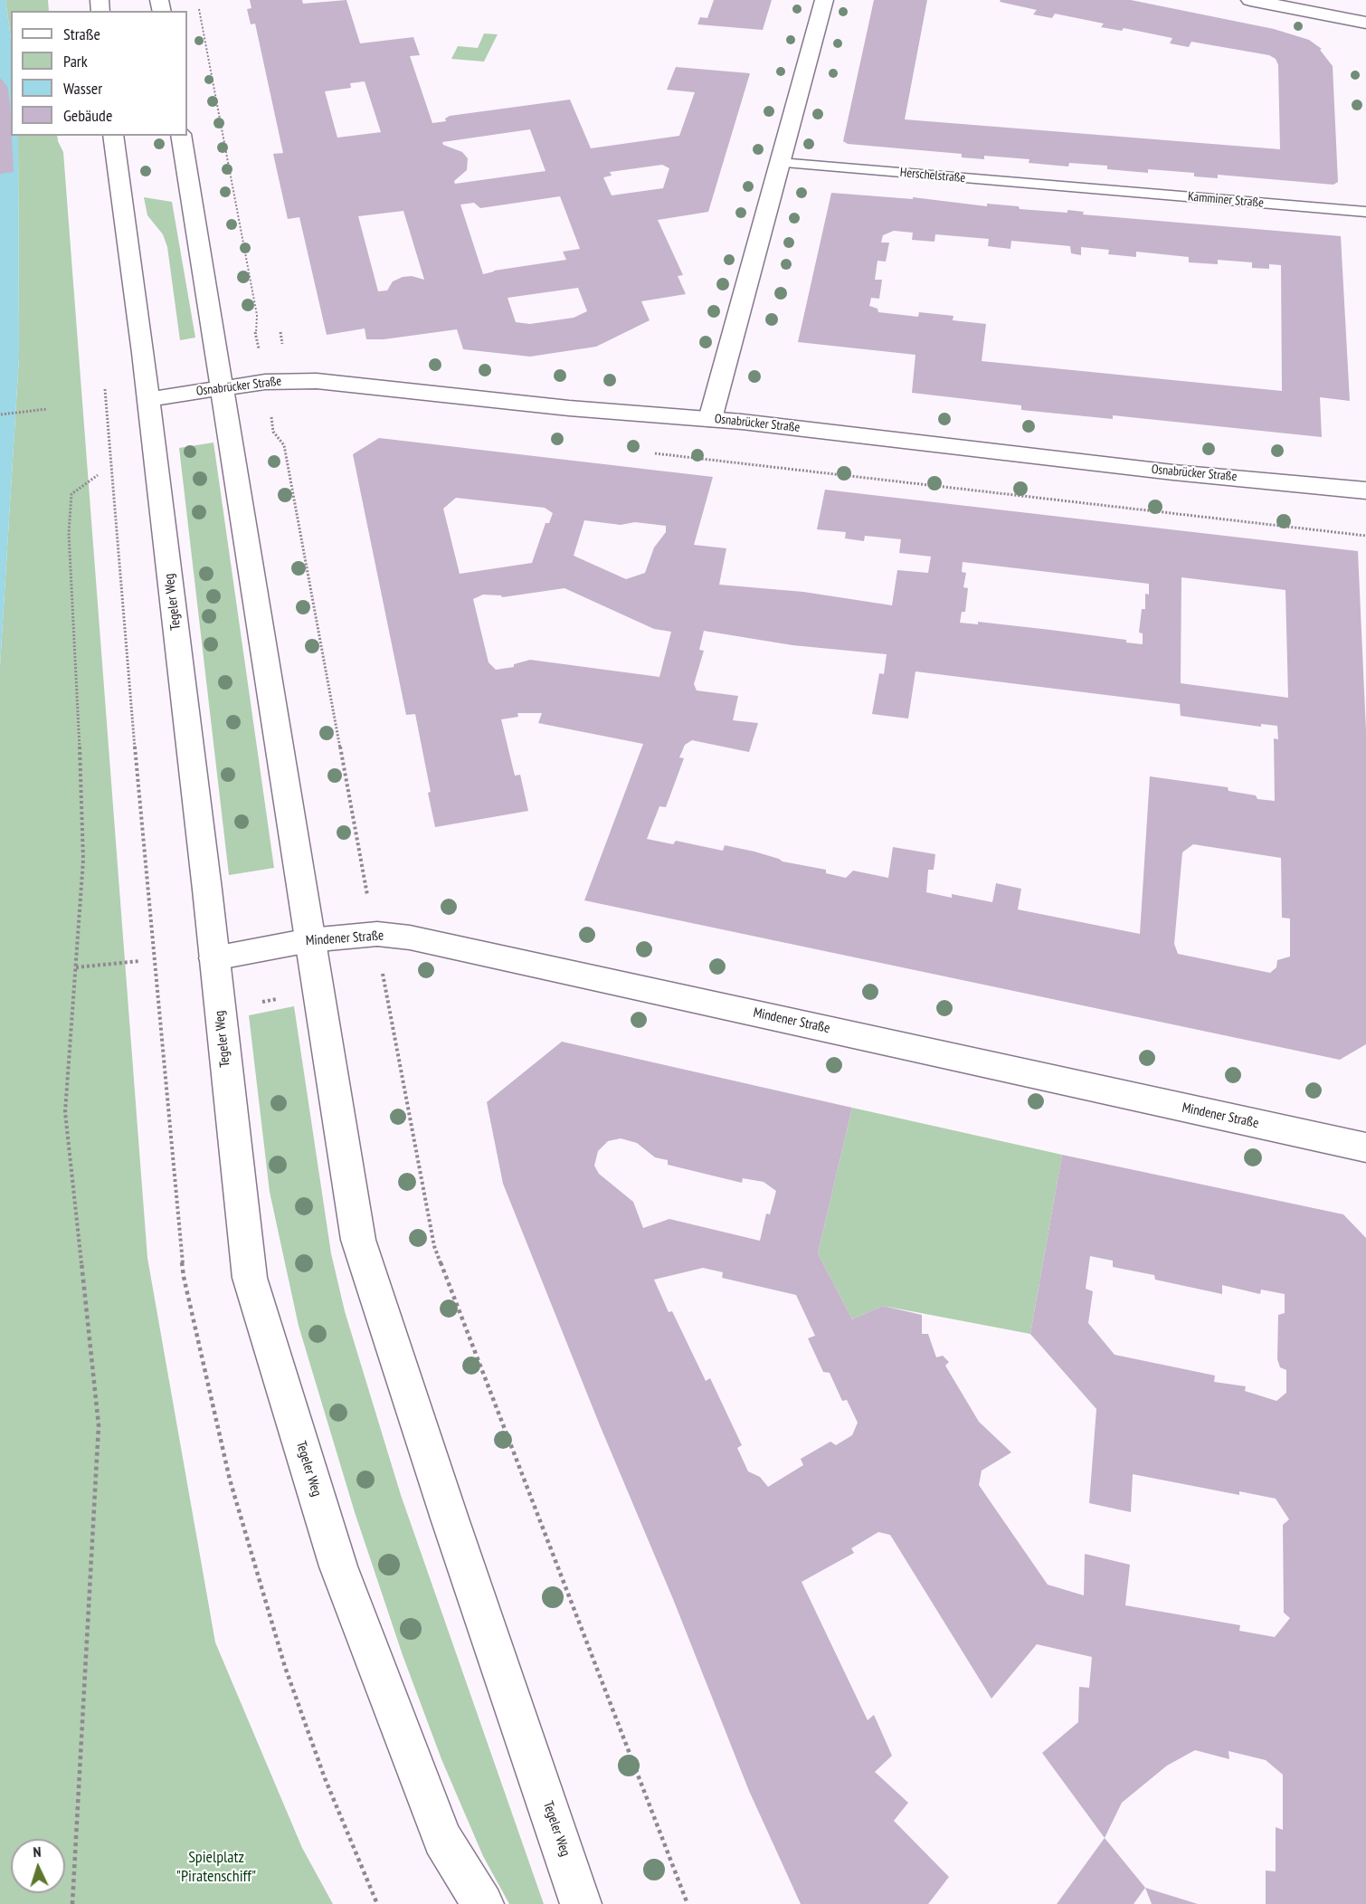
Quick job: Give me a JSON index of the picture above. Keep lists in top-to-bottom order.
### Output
{
  "streets": {
    "main road": ["Osnabrücker Straße", "Tegeler Weg", "Mindener Straße"],
    "lane": ["Herschelstraße", "Kamminer Straße"]
  },
  "crossings": [
    ["Herschelstraße", "Kamminer Straße"],
    ["Osnabrücker Straße", "Tegeler Weg"],
    ["Tegeler Weg", "Mindener Straße"]
  ],
  "parks": ["Spielplatz \"Piratenschiff\""],
  "legend": [
    "Straße",
    "Park",
    "Wasser",
    "Gebäude"
  ],
  "north": "top"
}
